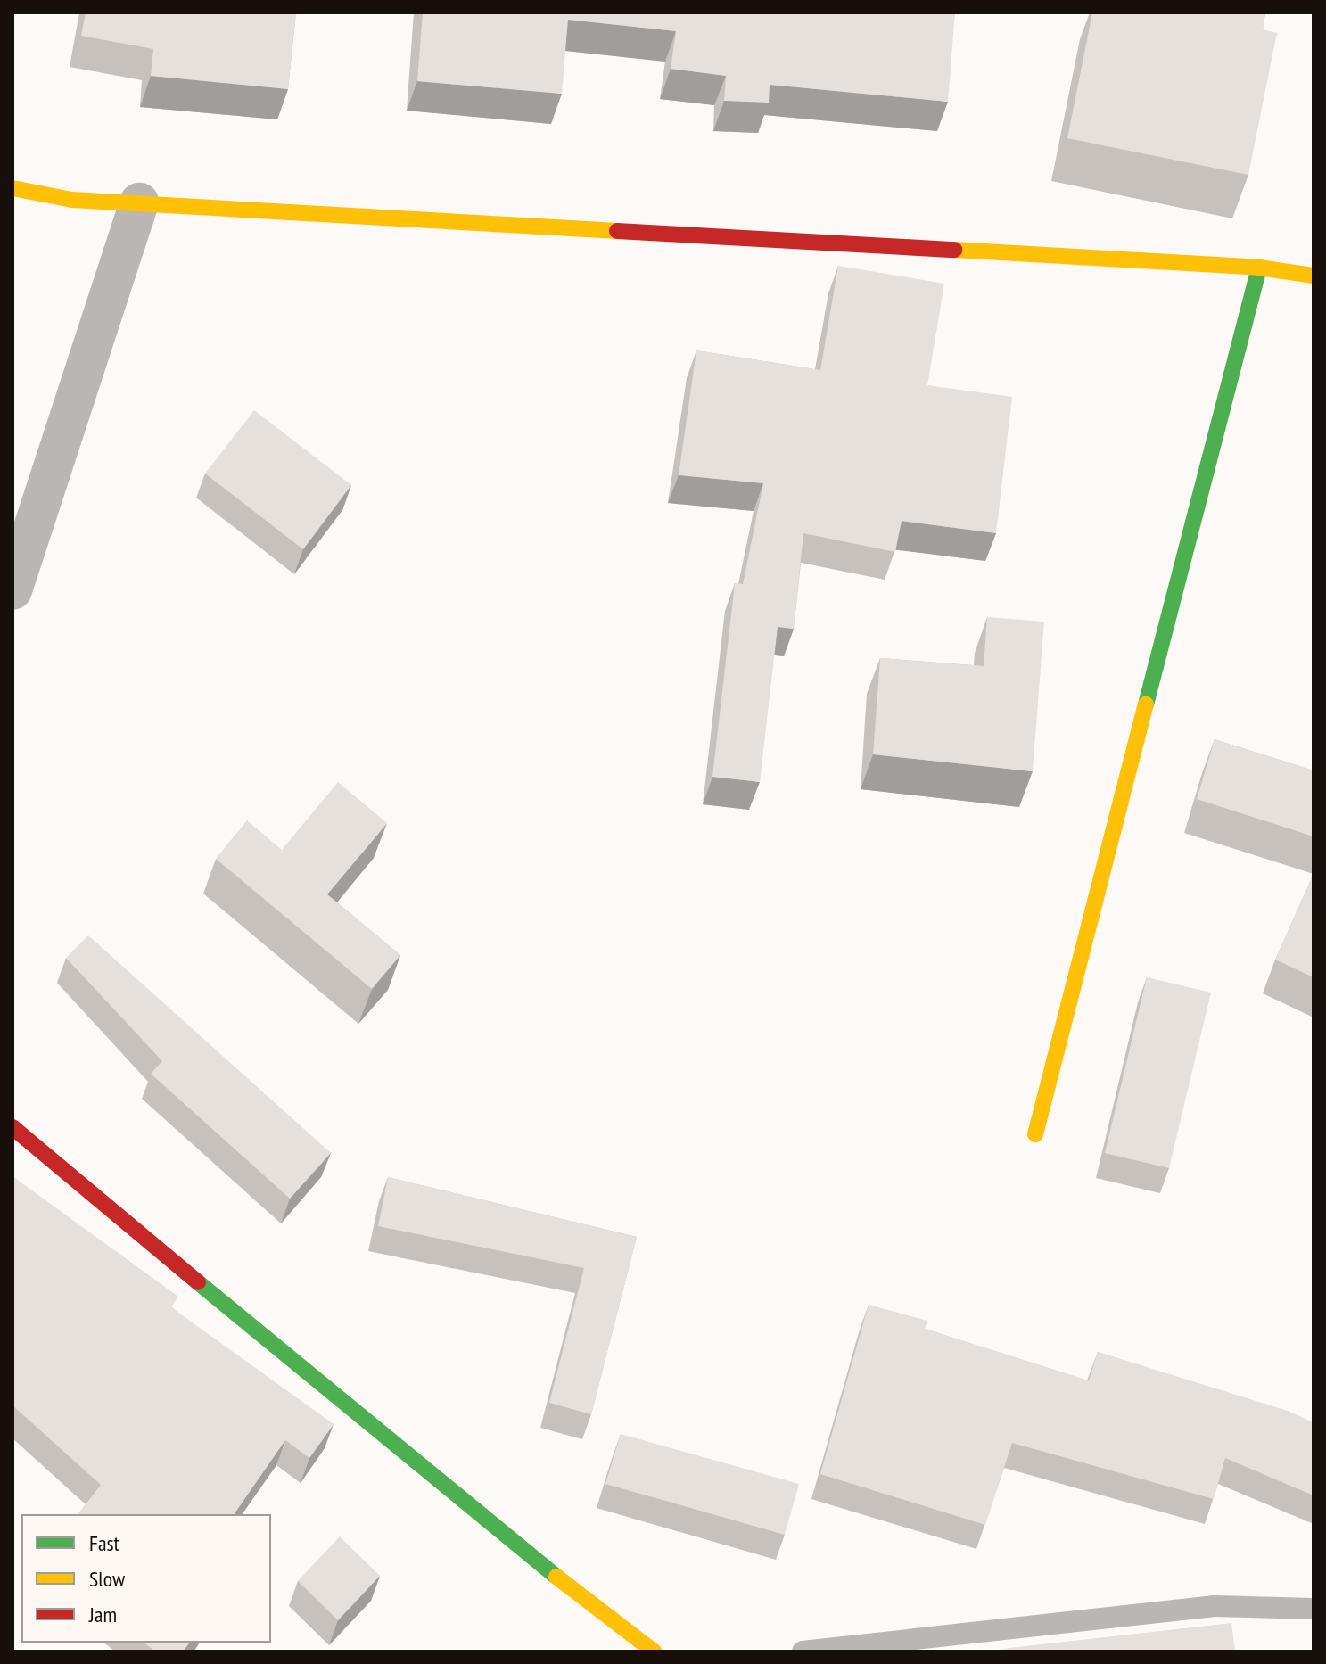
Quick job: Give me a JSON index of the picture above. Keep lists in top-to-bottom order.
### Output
{
  "legend": ["Fast", "Slow", "Jam"]
}
